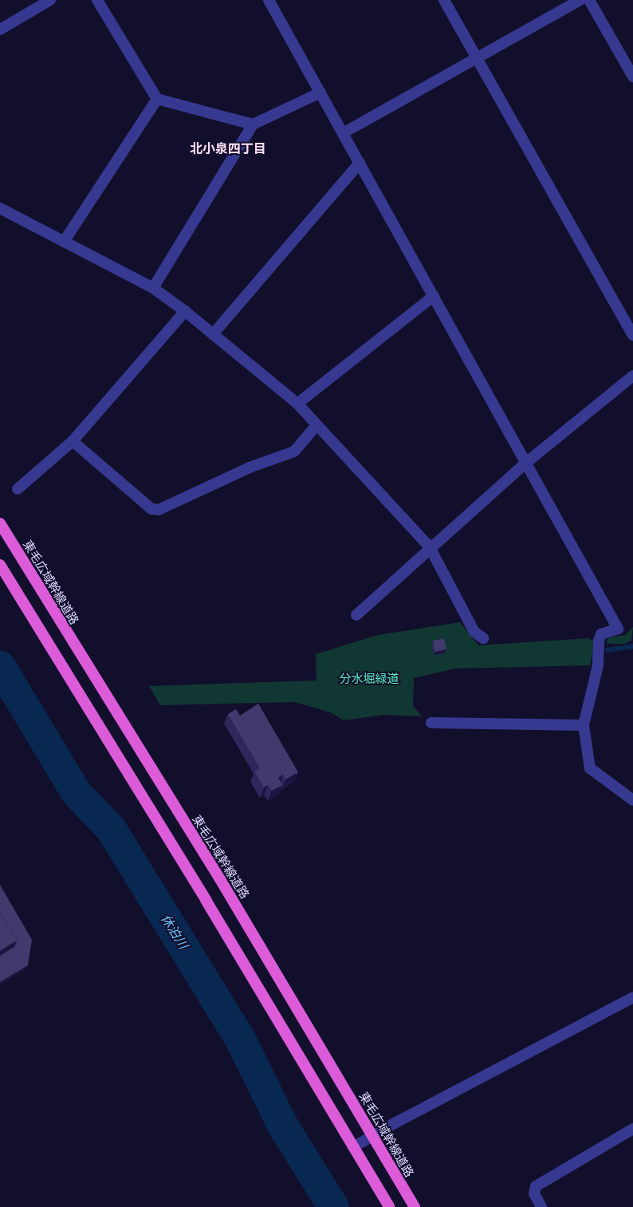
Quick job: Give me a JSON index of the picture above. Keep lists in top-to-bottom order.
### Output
{
  "streets": {
    "highway": ["東毛広域幹線道路"]
  },
  "districts": ["北小泉四丁目"],
  "water": ["休泊川"],
  "parks": ["分水堀緑道"]
}
